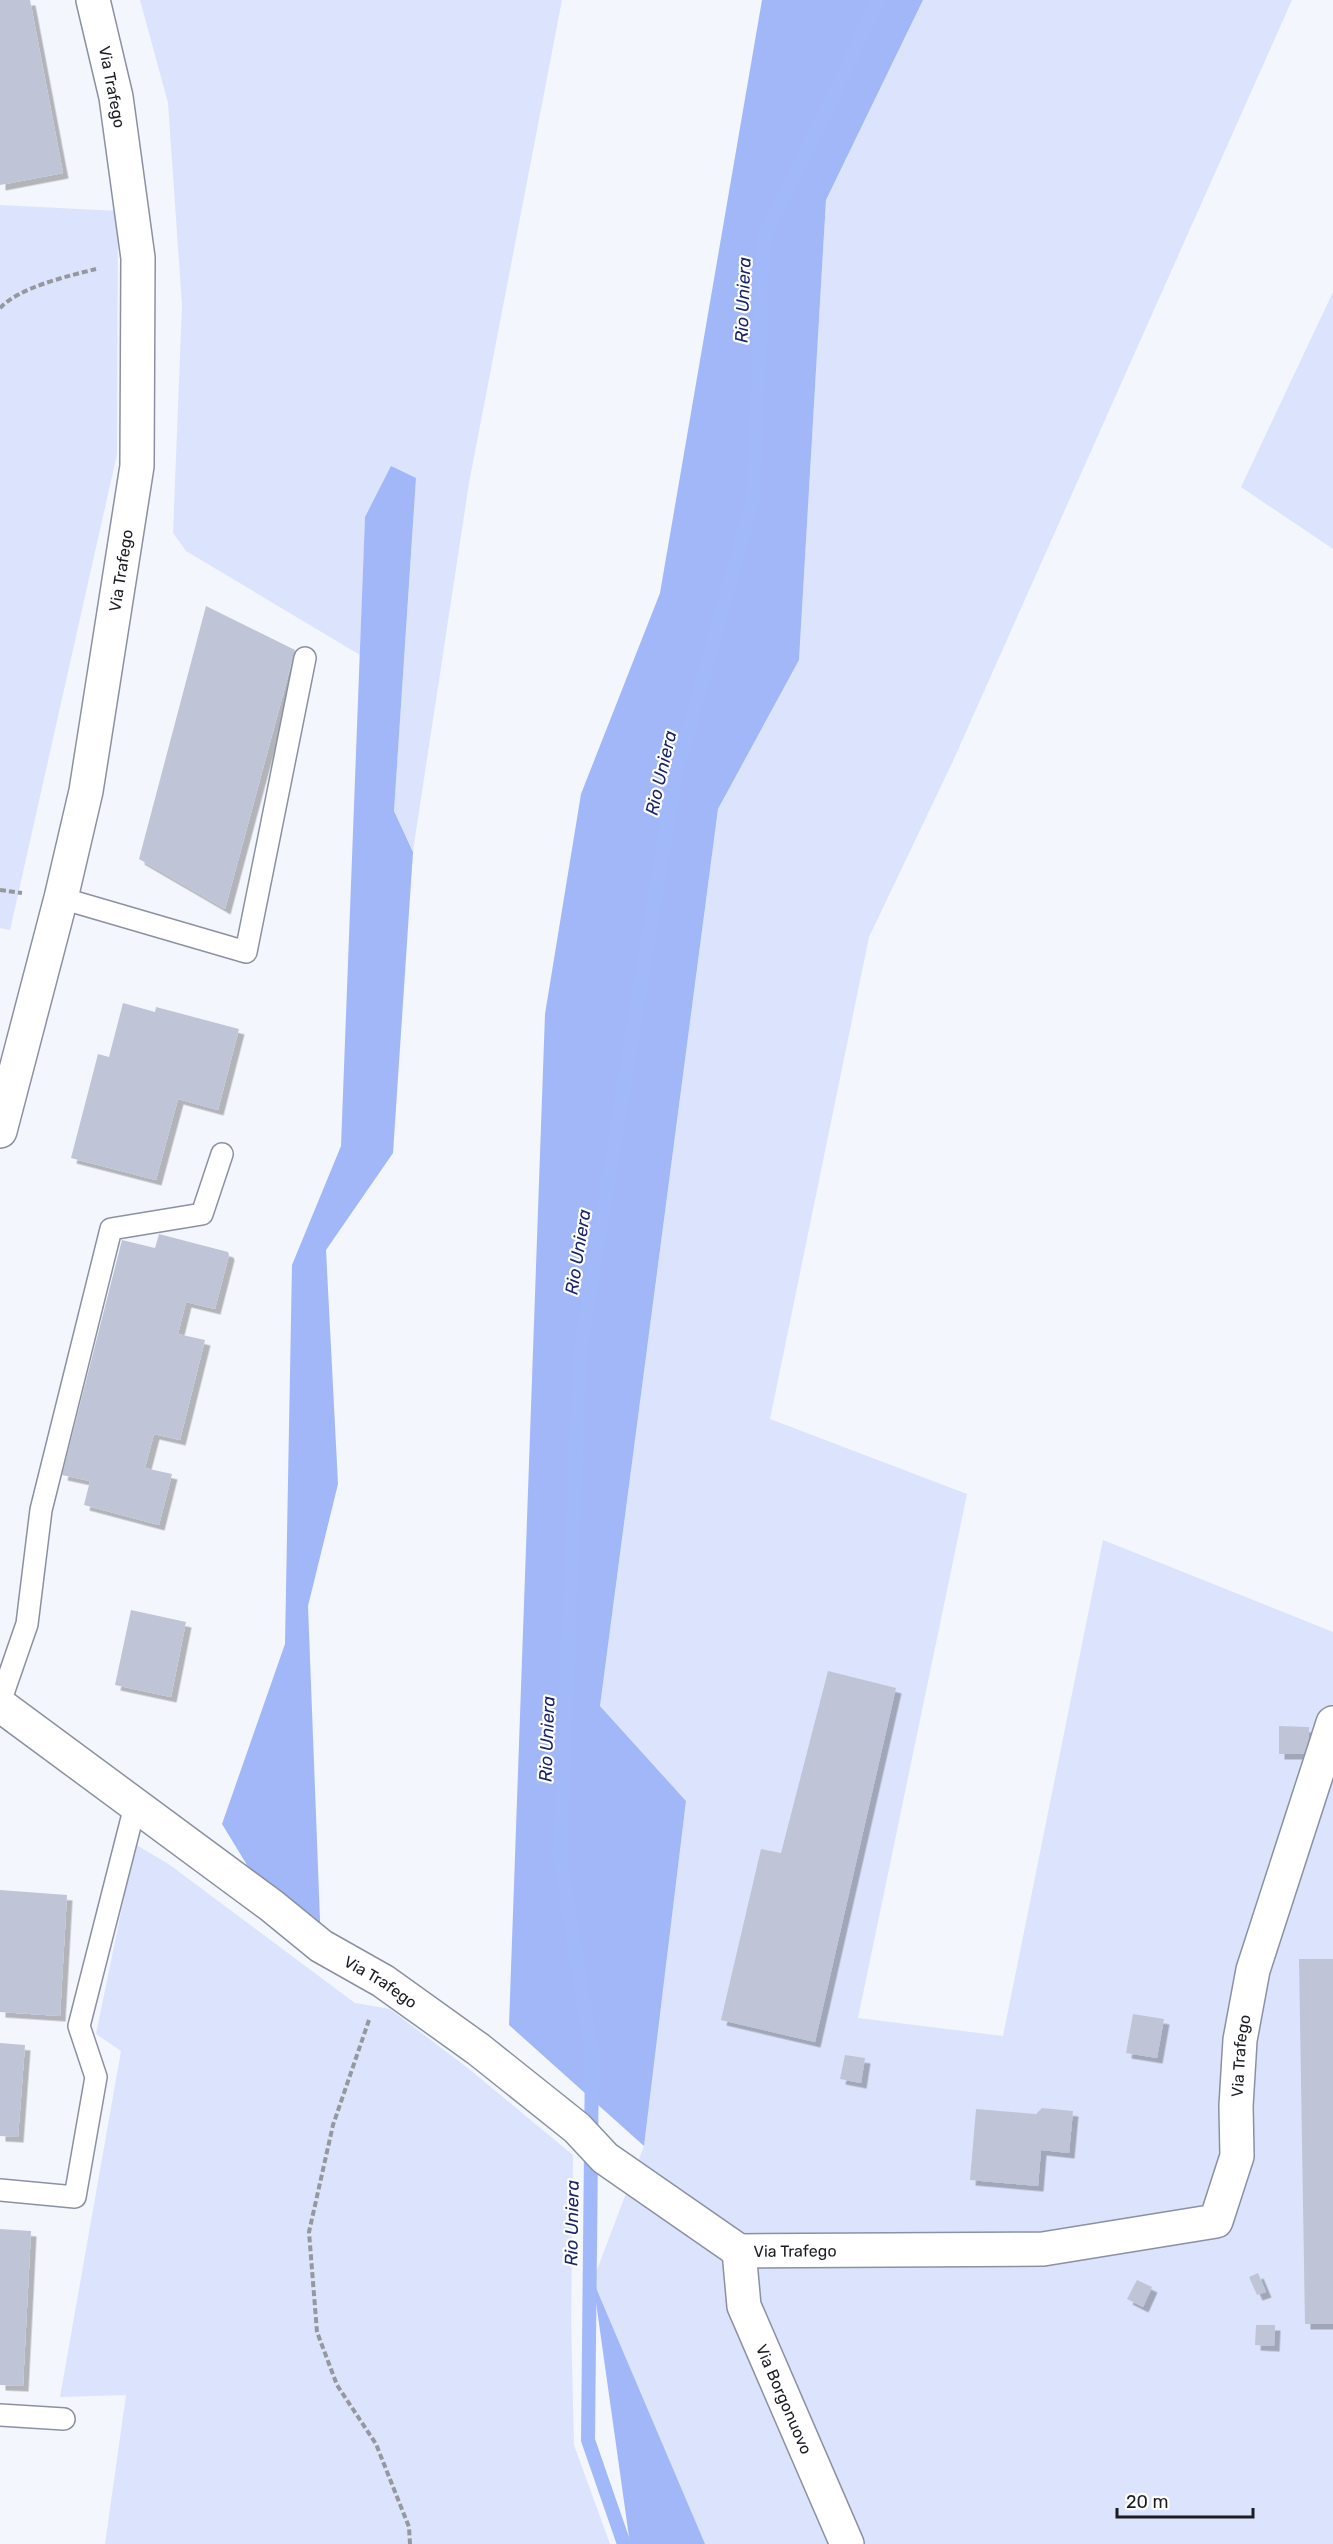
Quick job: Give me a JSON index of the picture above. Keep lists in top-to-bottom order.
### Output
{
  "streets": {
    "street": ["Via Trafego", "Via Borgonuovo"]
  },
  "crossings": [
    ["Via Trafego", "Via Borgonuovo"]
  ],
  "water": ["Rio Uniera"],
  "scale_bar": "20 m"
}
